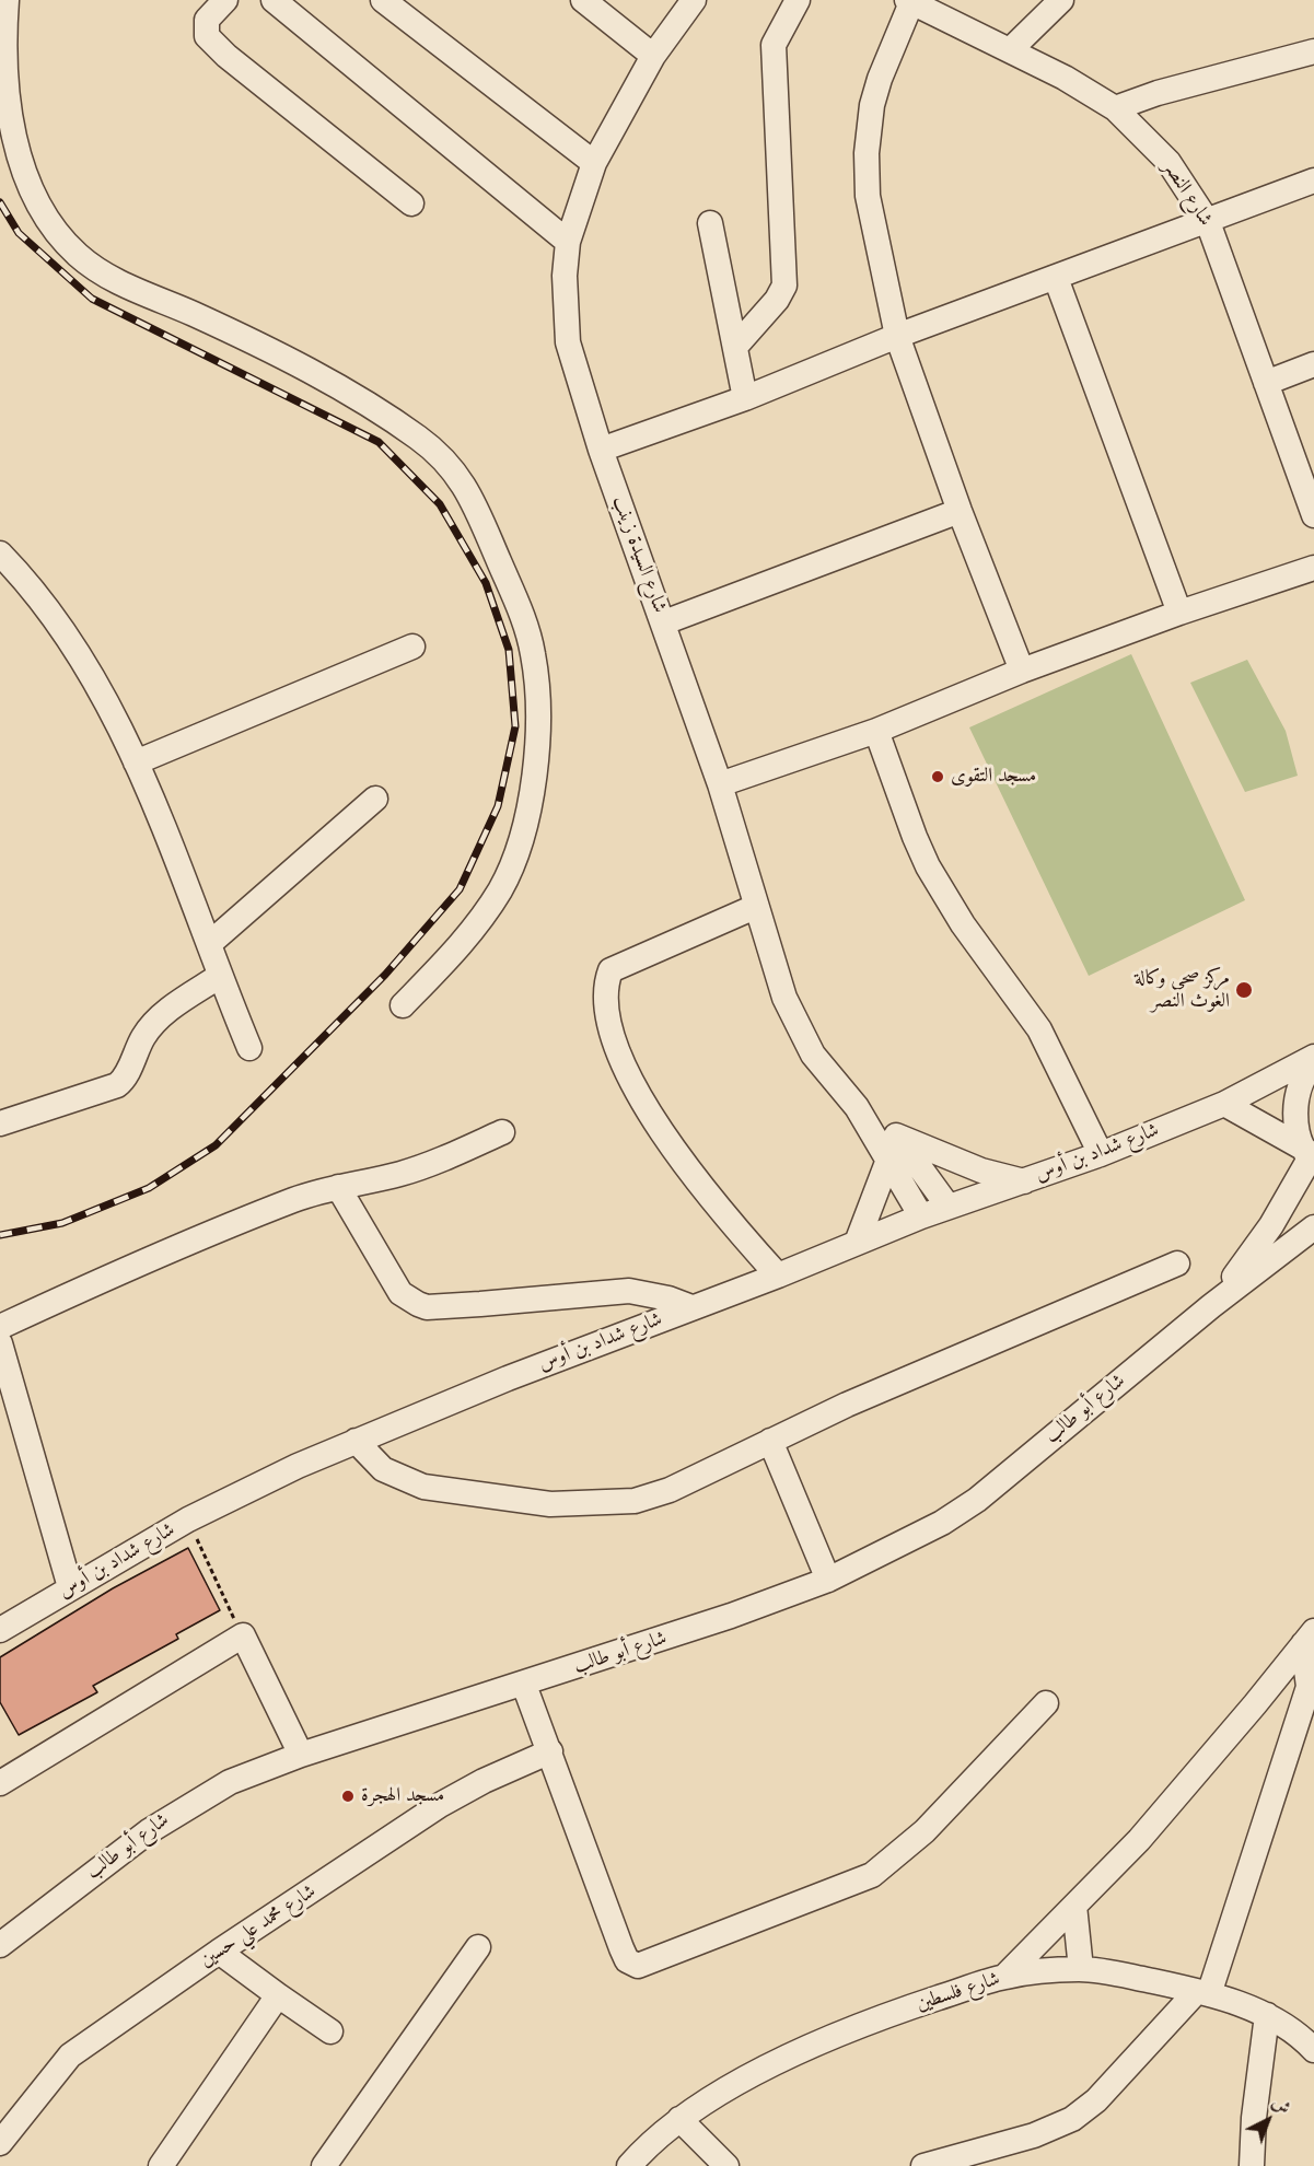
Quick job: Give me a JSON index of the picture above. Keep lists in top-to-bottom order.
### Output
{
  "streets": {
    "street": [
      "شارع النصر",
      "شارع السيدة زينب",
      "شارع شداد بن أوس",
      "شارع أبو طالب",
      "شارع محمد علي حسين",
      "شارع فلسطين"
    ]
  },
  "crossings": [
    ["شارع السيدة زينب", "شارع شداد بن أوس"]
  ],
  "places": ["مسجد التقوى", "مركز صحي وكالة الغوث النصر", "مسجد الهجرة"],
  "north": "top right"
}
